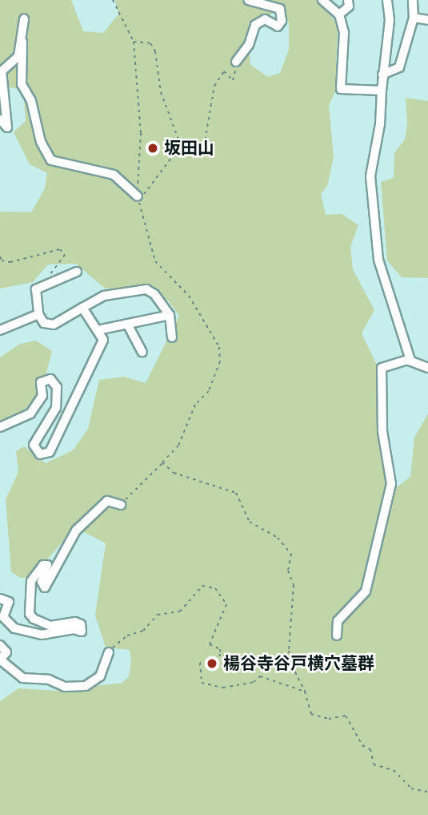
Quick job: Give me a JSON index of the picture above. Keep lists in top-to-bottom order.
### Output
{
  "places": ["坂田山", "楊谷寺谷戸横穴墓群"]
}
